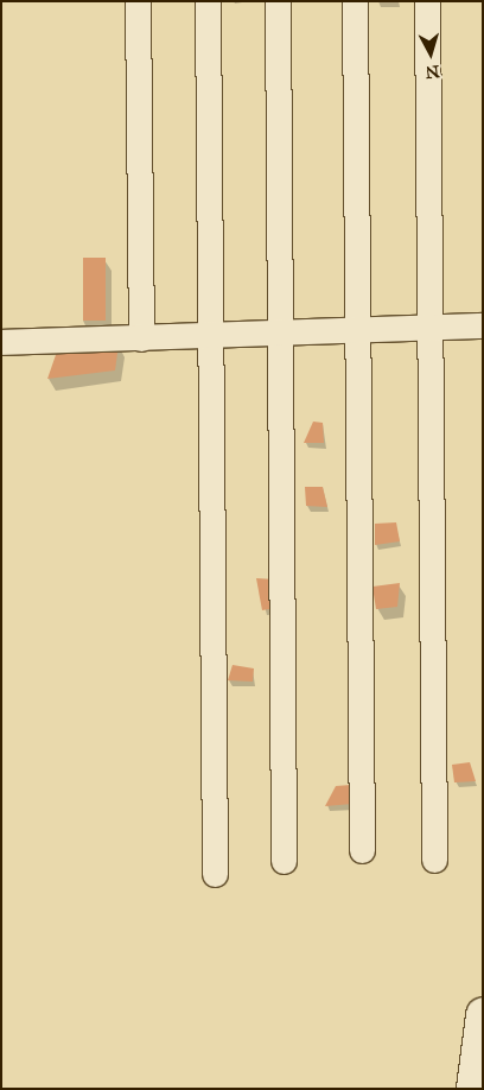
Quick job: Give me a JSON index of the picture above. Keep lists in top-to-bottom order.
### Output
{
  "north": "bottom"
}
